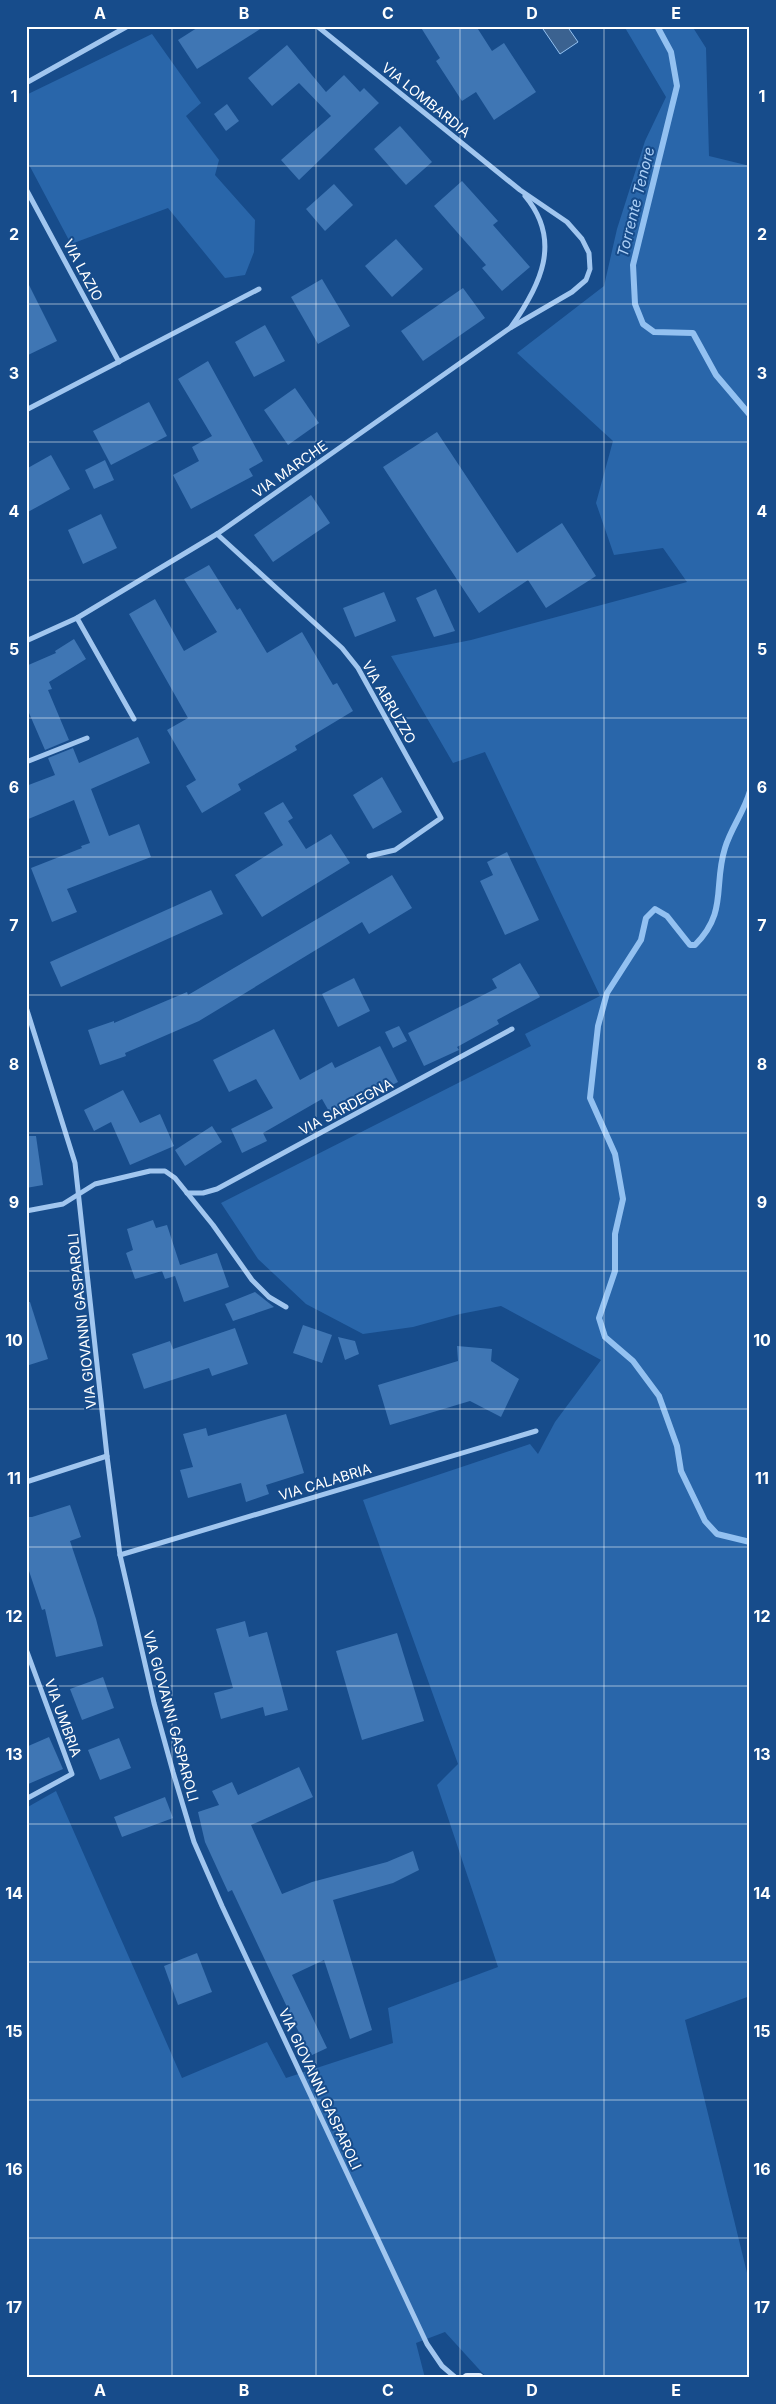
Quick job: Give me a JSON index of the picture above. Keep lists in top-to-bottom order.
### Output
{
  "streets": {
    "street": [
      "VIA LOMBARDIA",
      "VIA LAZIO",
      "VIA MARCHE",
      "VIA ABRUZZO",
      "VIA SARDEGNA",
      "VIA GIOVANNI GASPAROLI",
      "VIA CALABRIA",
      "VIA UMBRIA"
    ]
  },
  "crossings": [
    ["VIA LOMBARDIA", "VIA MARCHE"],
    ["VIA MARCHE", "VIA ABRUZZO"],
    ["VIA GIOVANNI GASPAROLI", "VIA CALABRIA"]
  ],
  "water": ["Torrente Tenore"],
  "grid": {
    "columns": [
      "A",
      "B",
      "C",
      "D",
      "E"
    ],
    "rows": [
      "1",
      "2",
      "3",
      "4",
      "5",
      "6",
      "7",
      "8",
      "9",
      "10",
      "11",
      "12",
      "13",
      "14",
      "15",
      "16",
      "17"
    ]
  }
}
